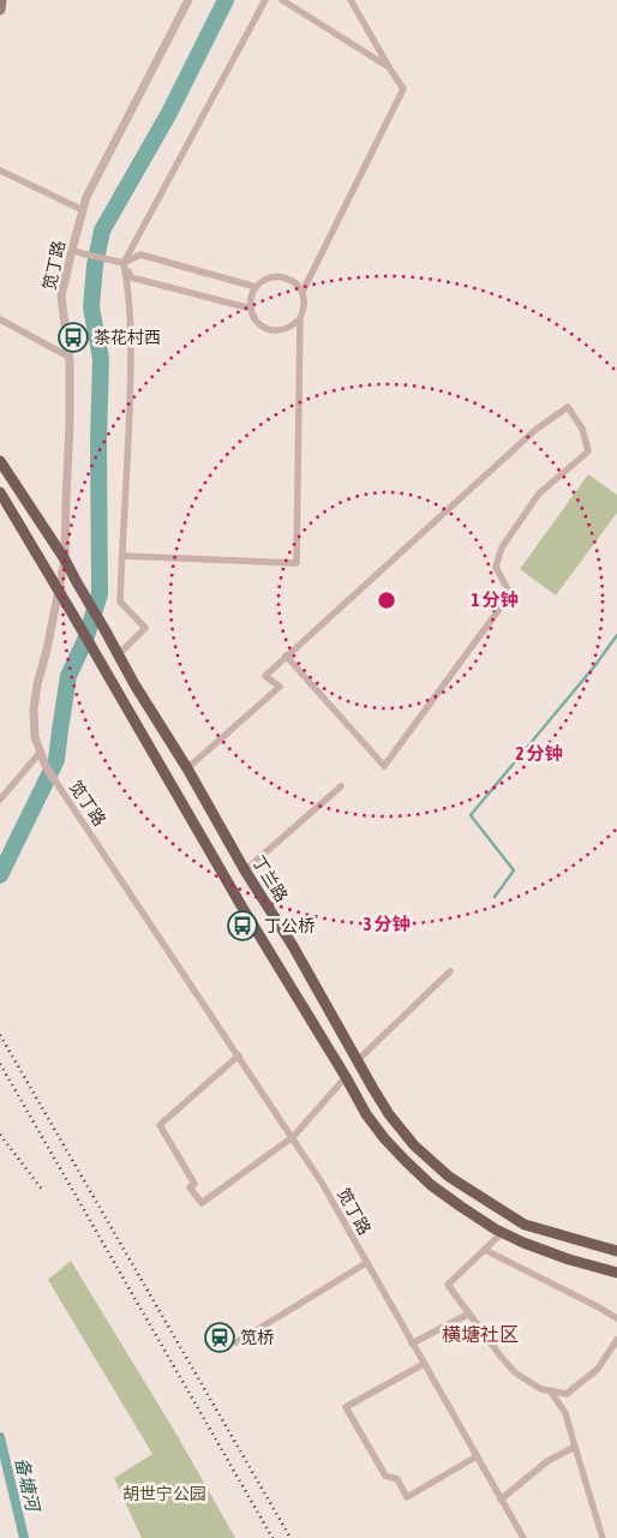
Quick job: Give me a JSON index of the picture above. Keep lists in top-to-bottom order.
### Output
{
  "streets": {
    "main road": ["丁兰路"],
    "street": ["笕丁路"]
  },
  "crossings": [
    ["笕丁路", "丁兰路"]
  ],
  "districts": ["横塘社区"],
  "water": ["备塘河"],
  "parks": ["胡世宁公园"],
  "places": {
    "bus stop": ["茶花村西", "丁公桥"],
    "station": ["笕桥"]
  },
  "rings": ["1 分钟", "2 分钟", "3 分钟"]
}
